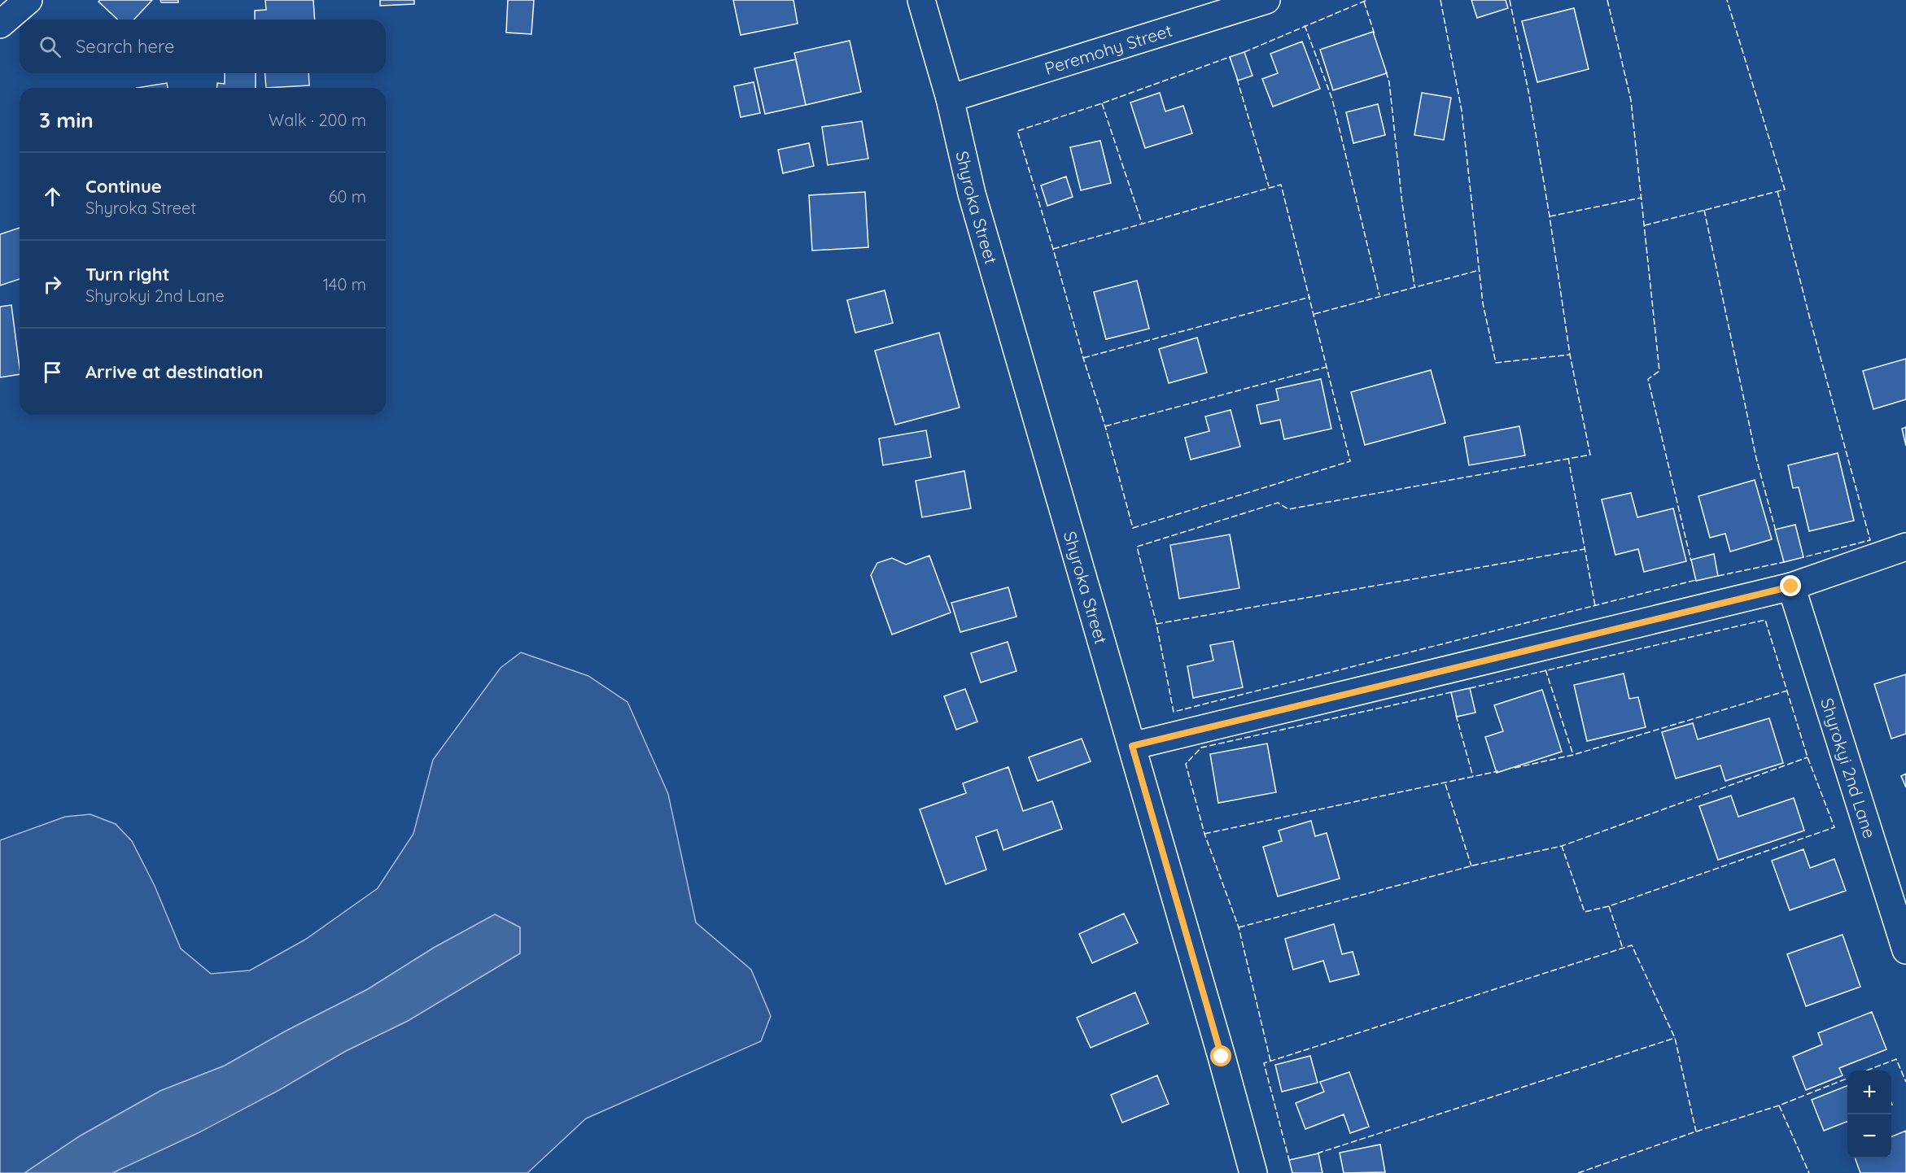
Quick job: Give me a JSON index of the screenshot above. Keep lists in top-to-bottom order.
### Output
{
  "streets": {
    "street": ["Peremohy Street", "Shyroka Street", "Shyrokyi 2nd Lane"]
  },
  "crossings": [
    ["Peremohy Street", "Shyroka Street"]
  ],
  "page": {
    "search": "Search here",
    "heading": ["3 min", "Walk · 200 m"],
    "list": [
      ["Continue", "Shyroka Street", "60 m"],
      ["Turn right", "Shyrokyi 2nd Lane", "140 m"],
      "Arrive at destination"
    ],
    "map_buttons": ["+", "−"]
  }
}
